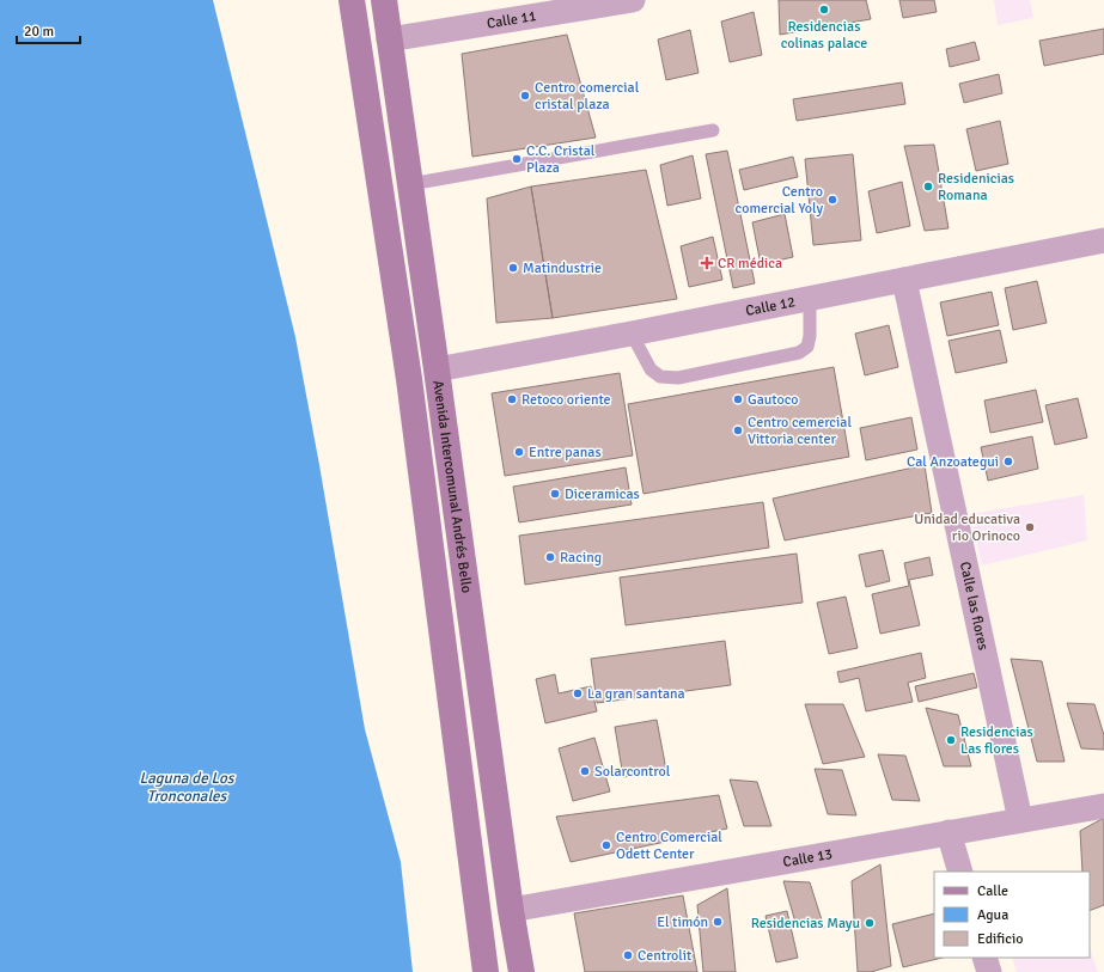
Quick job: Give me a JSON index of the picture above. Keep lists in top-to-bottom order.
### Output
{
  "streets": {
    "main road": ["Avenida Intercomunal Andrés Bello"],
    "street": [
      "Calle 11",
      "Calle 12",
      "Calle las flores",
      "Calle 13"
    ]
  },
  "crossings": [
    ["Calle 11", "Avenida Intercomunal Andrés Bello"],
    ["Calle 12", "Avenida Intercomunal Andrés Bello"],
    ["Calle 12", "Calle las flores"],
    ["Avenida Intercomunal Andrés Bello", "Calle 13"],
    ["Calle las flores", "Calle 13"]
  ],
  "water": ["Laguna de Los Tronconales"],
  "places": {
    "other": [
      "Residencias colinas palace",
      "Centro comercial cristal plaza",
      "C.C. Cristal Plaza",
      "Residenicias Romana",
      "Centro comercial Yoly",
      "Matindustrie",
      "Retoco oriente",
      "Gautoco",
      "Centro cemercial Vittoria center",
      "Entre panas",
      "Cal Anzoategui",
      "Diceramicas",
      "Unidad educativa rio Orinoco",
      "Racing",
      "La gran santana",
      "Residencias Las flores",
      "Solarcontrol",
      "Centro Comercial Odett Center",
      "El timón",
      "Residencias Mayu",
      "Centrolit"
    ],
    "health": ["CR médica"]
  },
  "legend": ["Calle", "Agua", "Edificio"],
  "scale_bar": "20 m"
}
